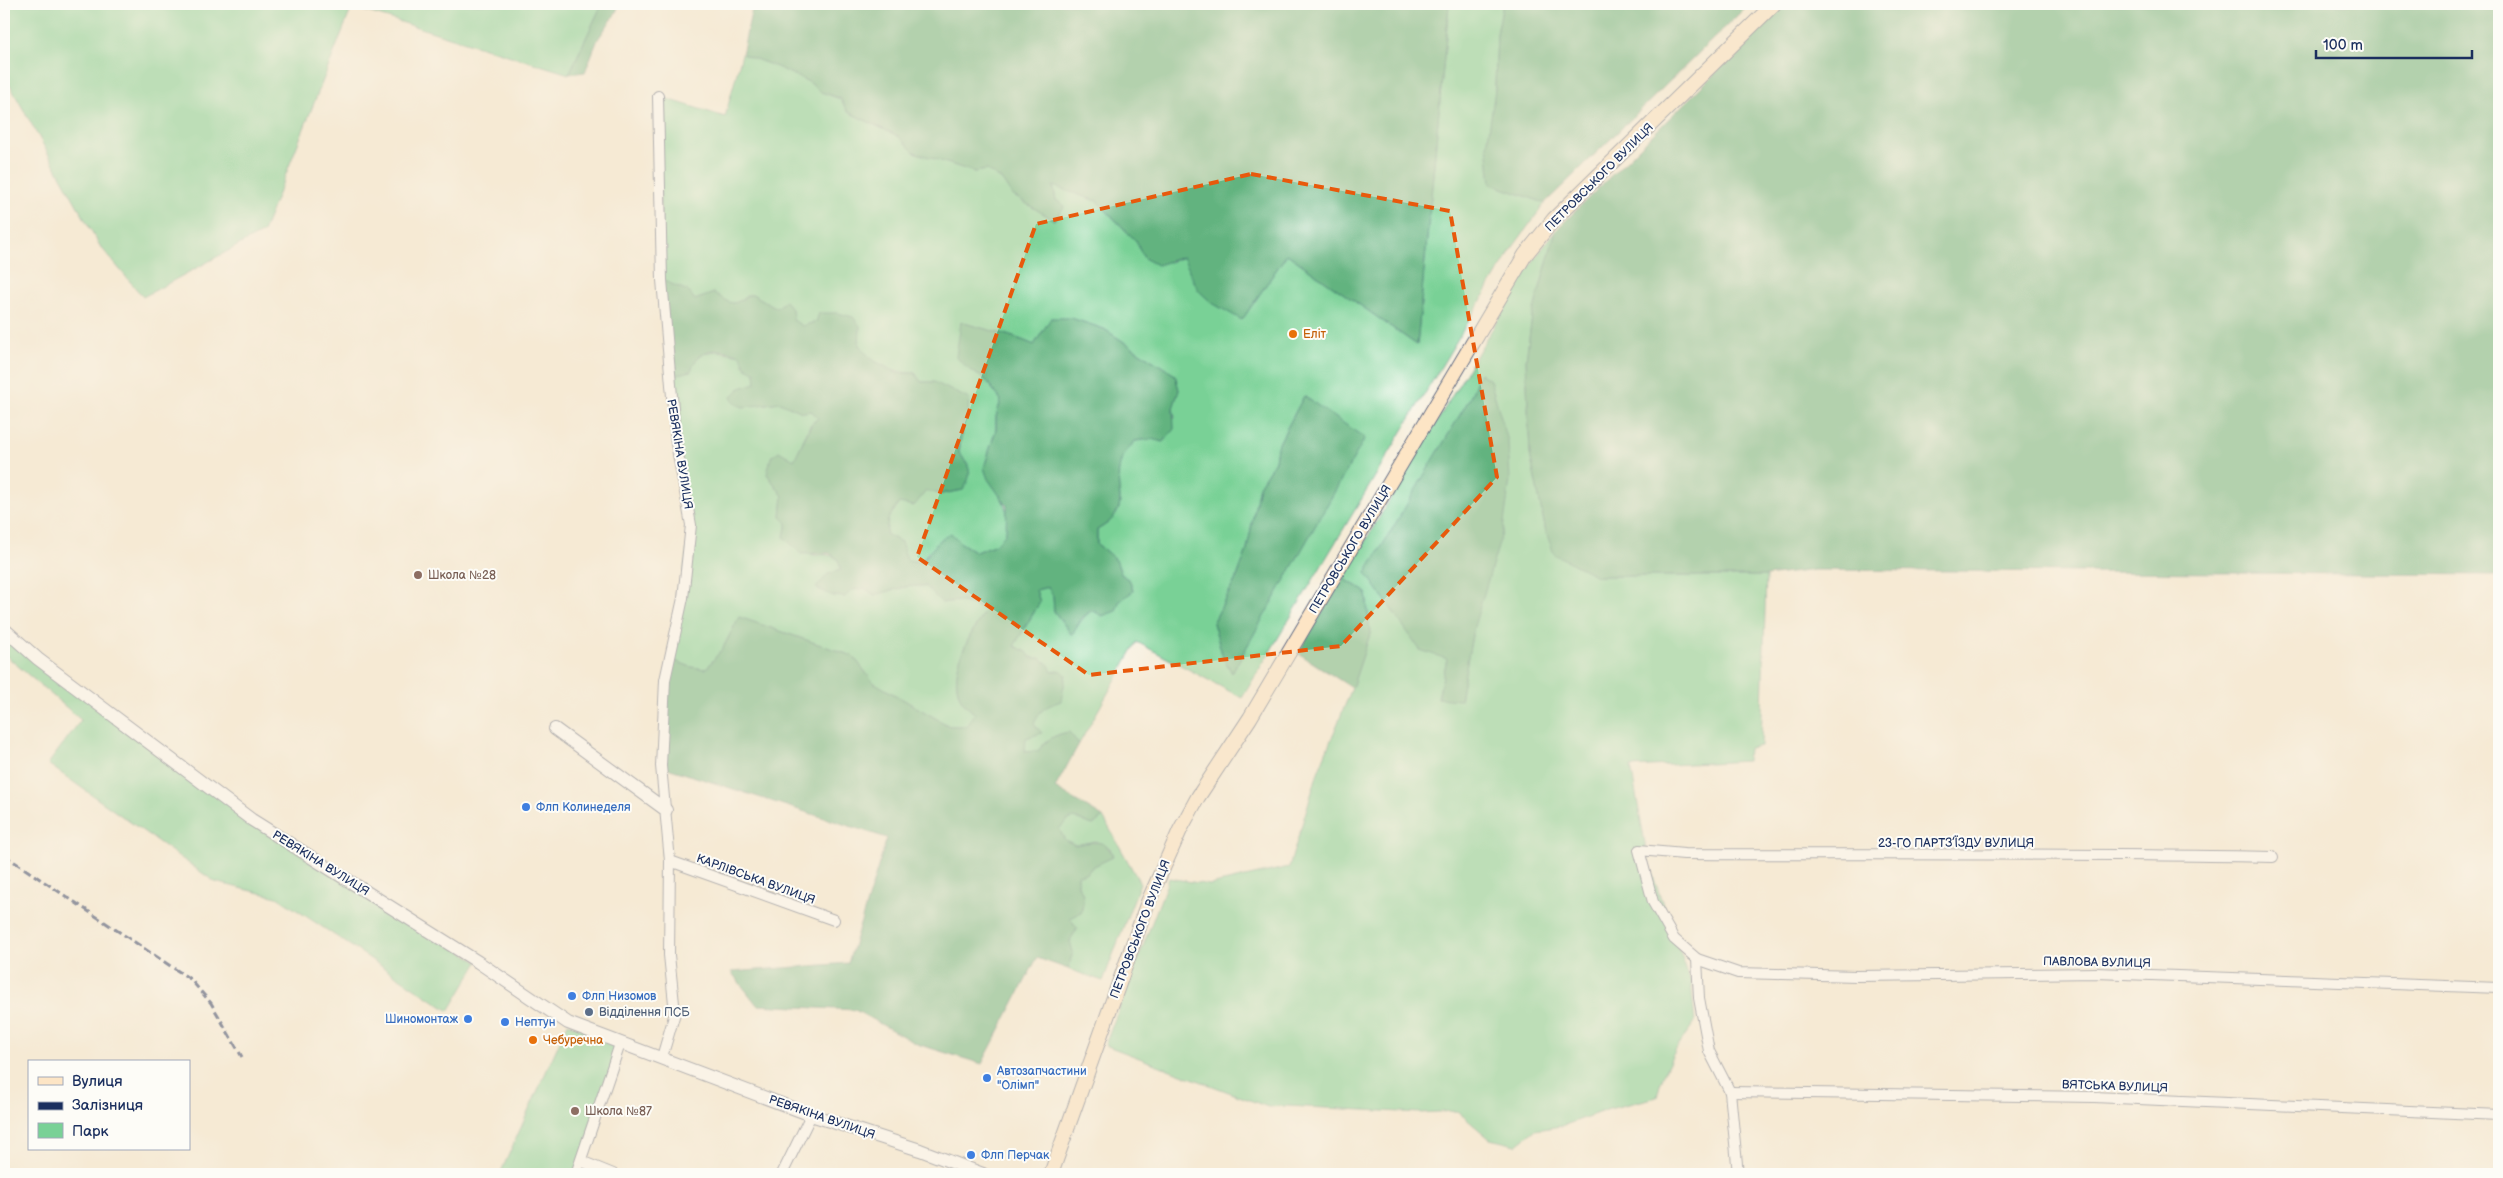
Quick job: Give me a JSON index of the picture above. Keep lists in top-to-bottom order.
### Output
{
  "streets": {
    "main road": ["ПЕТРОВСЬКОГО ВУЛИЦЯ"],
    "street": [
      "РЕВЯКІНА ВУЛИЦЯ",
      "23-ГО ПАРТЗ’ЇЗДУ ВУЛИЦЯ",
      "КАРЛІВСЬКА ВУЛИЦЯ",
      "ПАВЛОВА ВУЛИЦЯ",
      "ВЯТСЬКА ВУЛИЦЯ"
    ]
  },
  "crossings": [
    ["РЕВЯКІНА ВУЛИЦЯ", "КАРЛІВСЬКА ВУЛИЦЯ"],
    ["23-ГО ПАРТЗ’ЇЗДУ ВУЛИЦЯ", "ПАВЛОВА ВУЛИЦЯ"]
  ],
  "places": [
    "Еліт",
    "Школа №28",
    "Флп Колинеделя",
    "Флп Низомов",
    "Відділення ПСБ",
    "Шиномонтаж",
    "Нептун",
    "Чебуречна",
    "Автозапчастини \"Олімп\"",
    "Школа №87",
    "Флп Перчак"
  ],
  "legend": ["Вулиця", "Залізниця", "Парк"],
  "scale_bar": "100 m"
}
